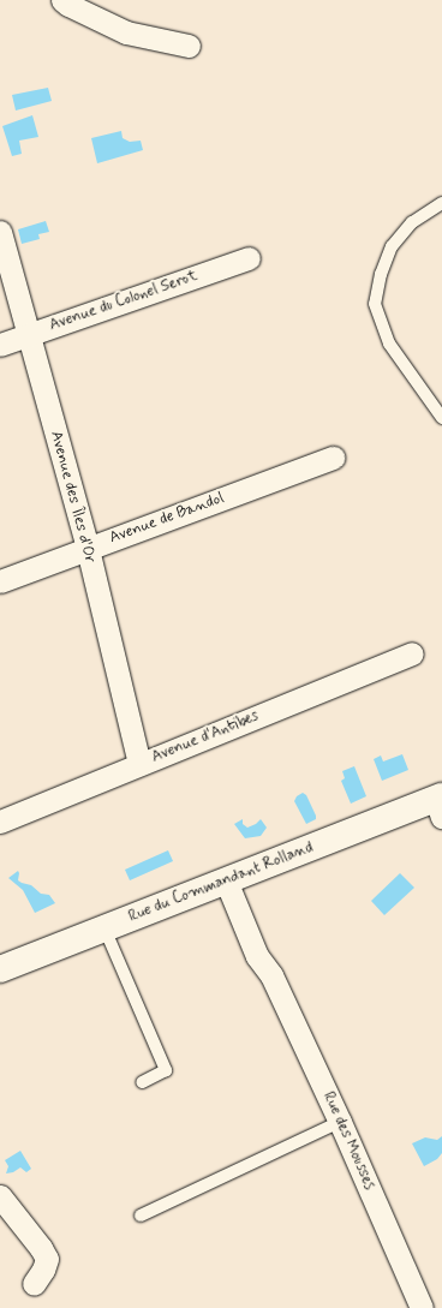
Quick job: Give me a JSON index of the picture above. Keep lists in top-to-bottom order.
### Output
{
  "streets": {
    "street": [
      "Avenue du Colonel Serot",
      "Avenue des Îles d'Or",
      "Avenue de Bandol",
      "Avenue d'Antibes",
      "Rue du Commandant Rolland",
      "Rue des Mousses"
    ]
  },
  "crossings": [
    ["Avenue du Colonel Serot", "Avenue des Îles d'Or"],
    ["Avenue des Îles d'Or", "Avenue de Bandol"],
    ["Avenue des Îles d'Or", "Avenue d'Antibes"],
    ["Rue du Commandant Rolland", "Rue des Mousses"]
  ]
}
